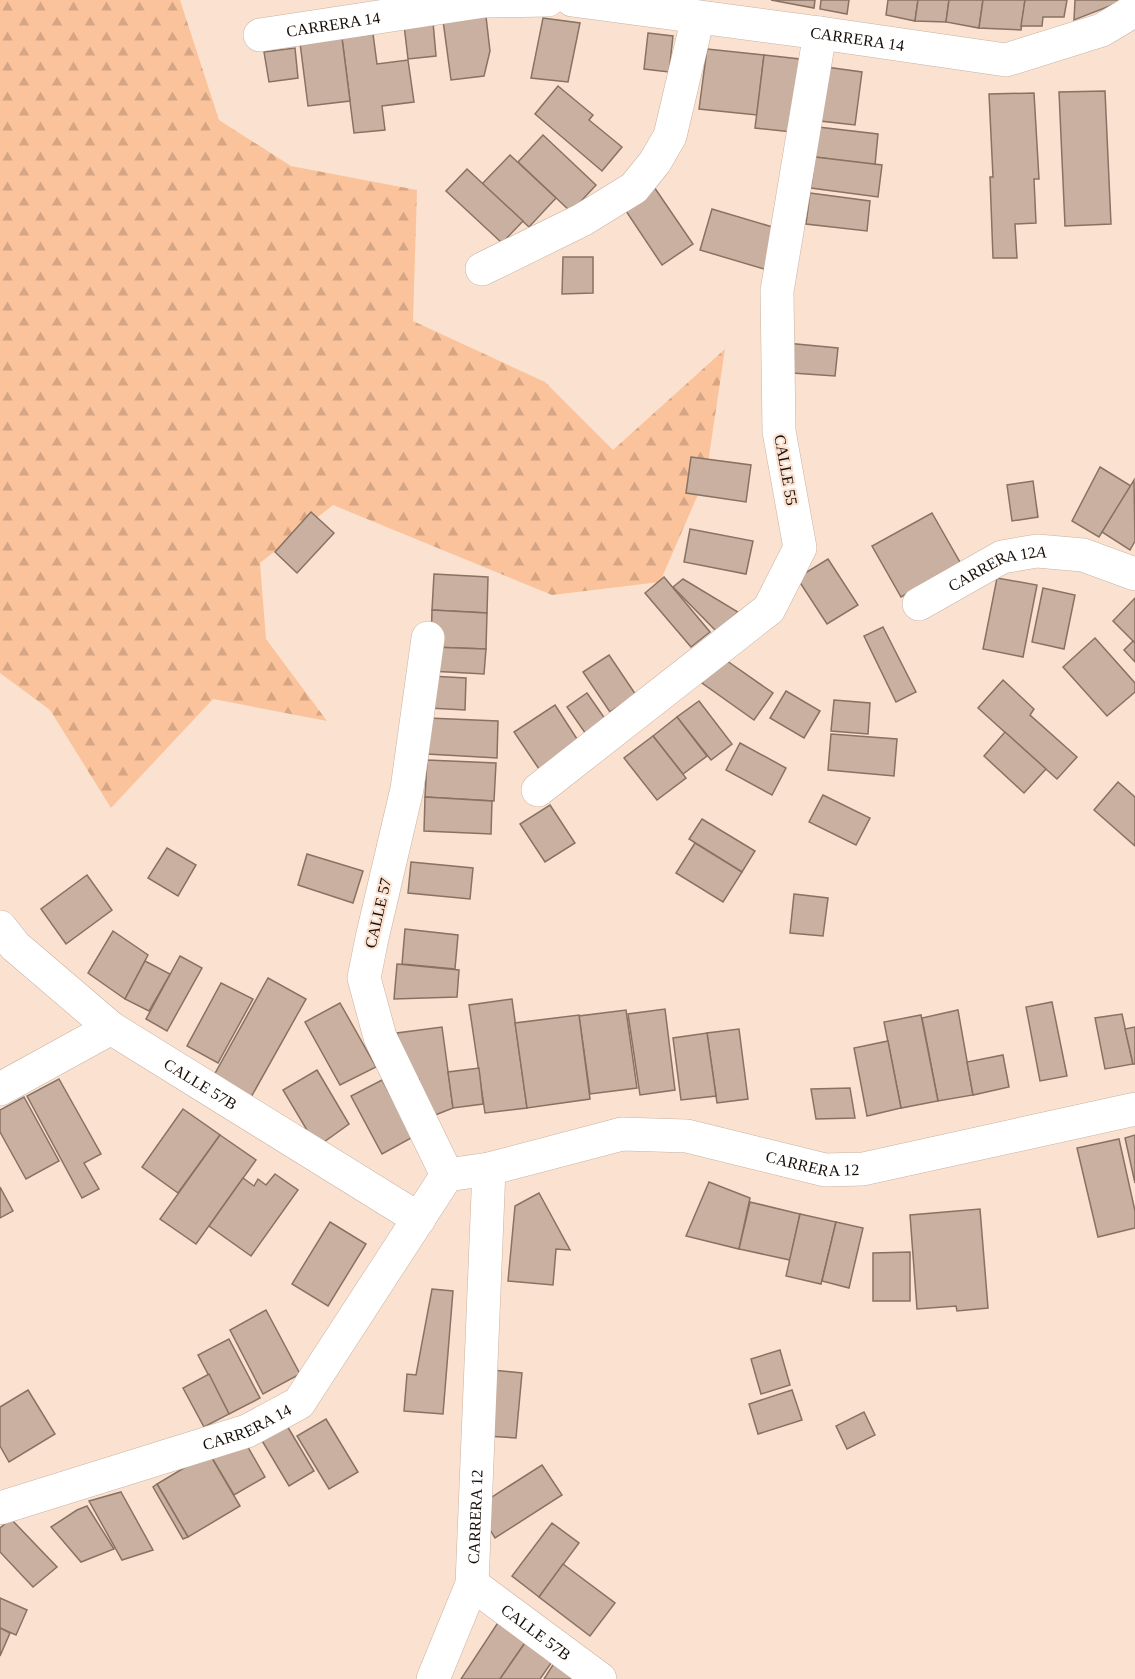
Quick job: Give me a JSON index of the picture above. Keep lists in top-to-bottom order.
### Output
{
  "streets": {
    "street": [
      "CARRERA 14",
      "CALLE 55",
      "CARRERA 12A",
      "CALLE 57",
      "CALLE 57B",
      "CARRERA 12"
    ]
  },
  "crossings": [
    ["CARRERA 14", "CALLE 55"],
    ["CARRERA 14", "CALLE 57"],
    ["CARRERA 14", "CALLE 57B"],
    ["CARRERA 14", "CARRERA 12"],
    ["CALLE 57", "CARRERA 12"],
    ["CALLE 57B", "CARRERA 12"]
  ]
}
